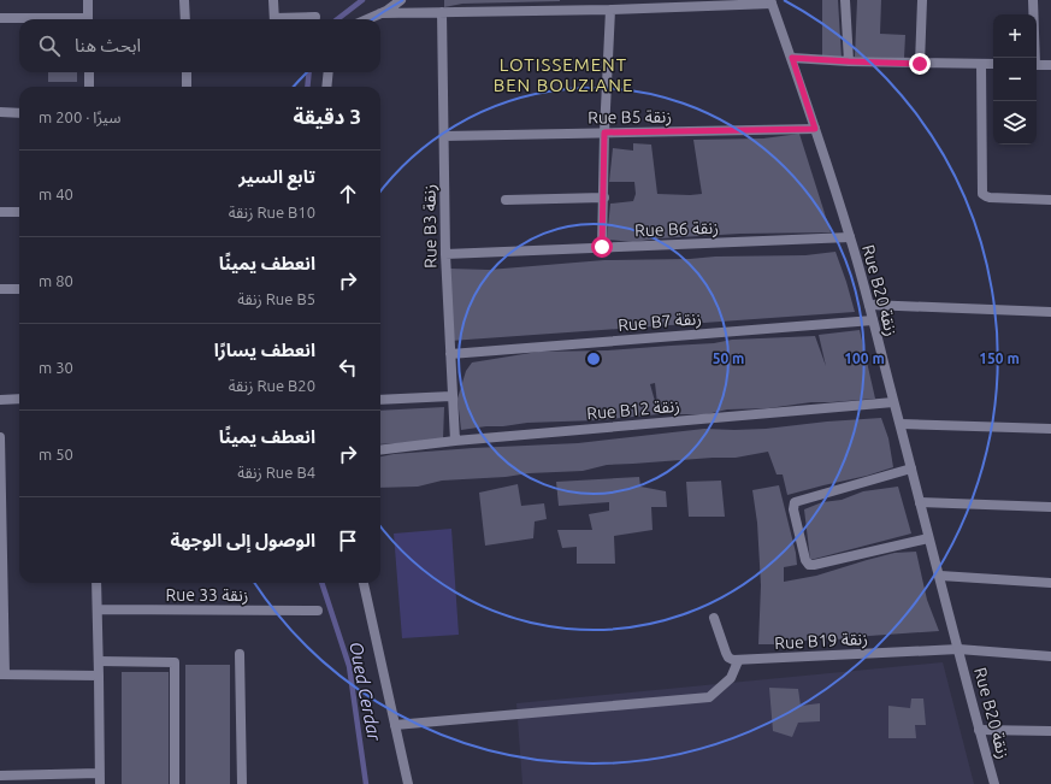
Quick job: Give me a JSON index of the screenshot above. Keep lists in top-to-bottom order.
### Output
{
  "streets": {
    "street": [
      "Rue B5 زنقة",
      "Rue B3 زنقة",
      "Rue B6 زنقة",
      "Rue B20 زنقة",
      "Rue B7 زنقة",
      "Rue B12 زنقة",
      "Rue 33 زنقة",
      "Rue B19 زنقة"
    ]
  },
  "crossings": [
    ["Rue B5 زنقة", "Rue B3 زنقة"],
    ["Rue B5 زنقة", "Rue B20 زنقة"],
    ["Rue B3 زنقة", "Rue B6 زنقة"],
    ["Rue B3 زنقة", "Rue B7 زنقة"],
    ["Rue B3 زنقة", "Rue B12 زنقة"],
    ["Rue B6 زنقة", "Rue B20 زنقة"],
    ["Rue B20 زنقة", "Rue B7 زنقة"],
    ["Rue B20 زنقة", "Rue B12 زنقة"],
    ["Rue B20 زنقة", "Rue B19 زنقة"]
  ],
  "districts": ["LOTISSEMENT BEN BOUZIANE"],
  "water": ["Oued Cerdar"],
  "page": {
    "map_buttons": ["+", "−"],
    "search": "ابحث هنا",
    "heading": ["3 دقيقة", "سيرًا · 200 m"],
    "list": [
      ["تابع السير", "Rue B10 زنقة", "40 m"],
      ["انعطف يمينًا", "Rue B5 زنقة", "80 m"],
      ["انعطف يسارًا", "Rue B20 زنقة", "30 m"],
      ["انعطف يمينًا", "Rue B4 زنقة", "50 m"],
      "الوصول إلى الوجهة"
    ]
  },
  "rings": ["50 m", "100 m", "150 m"]
}
